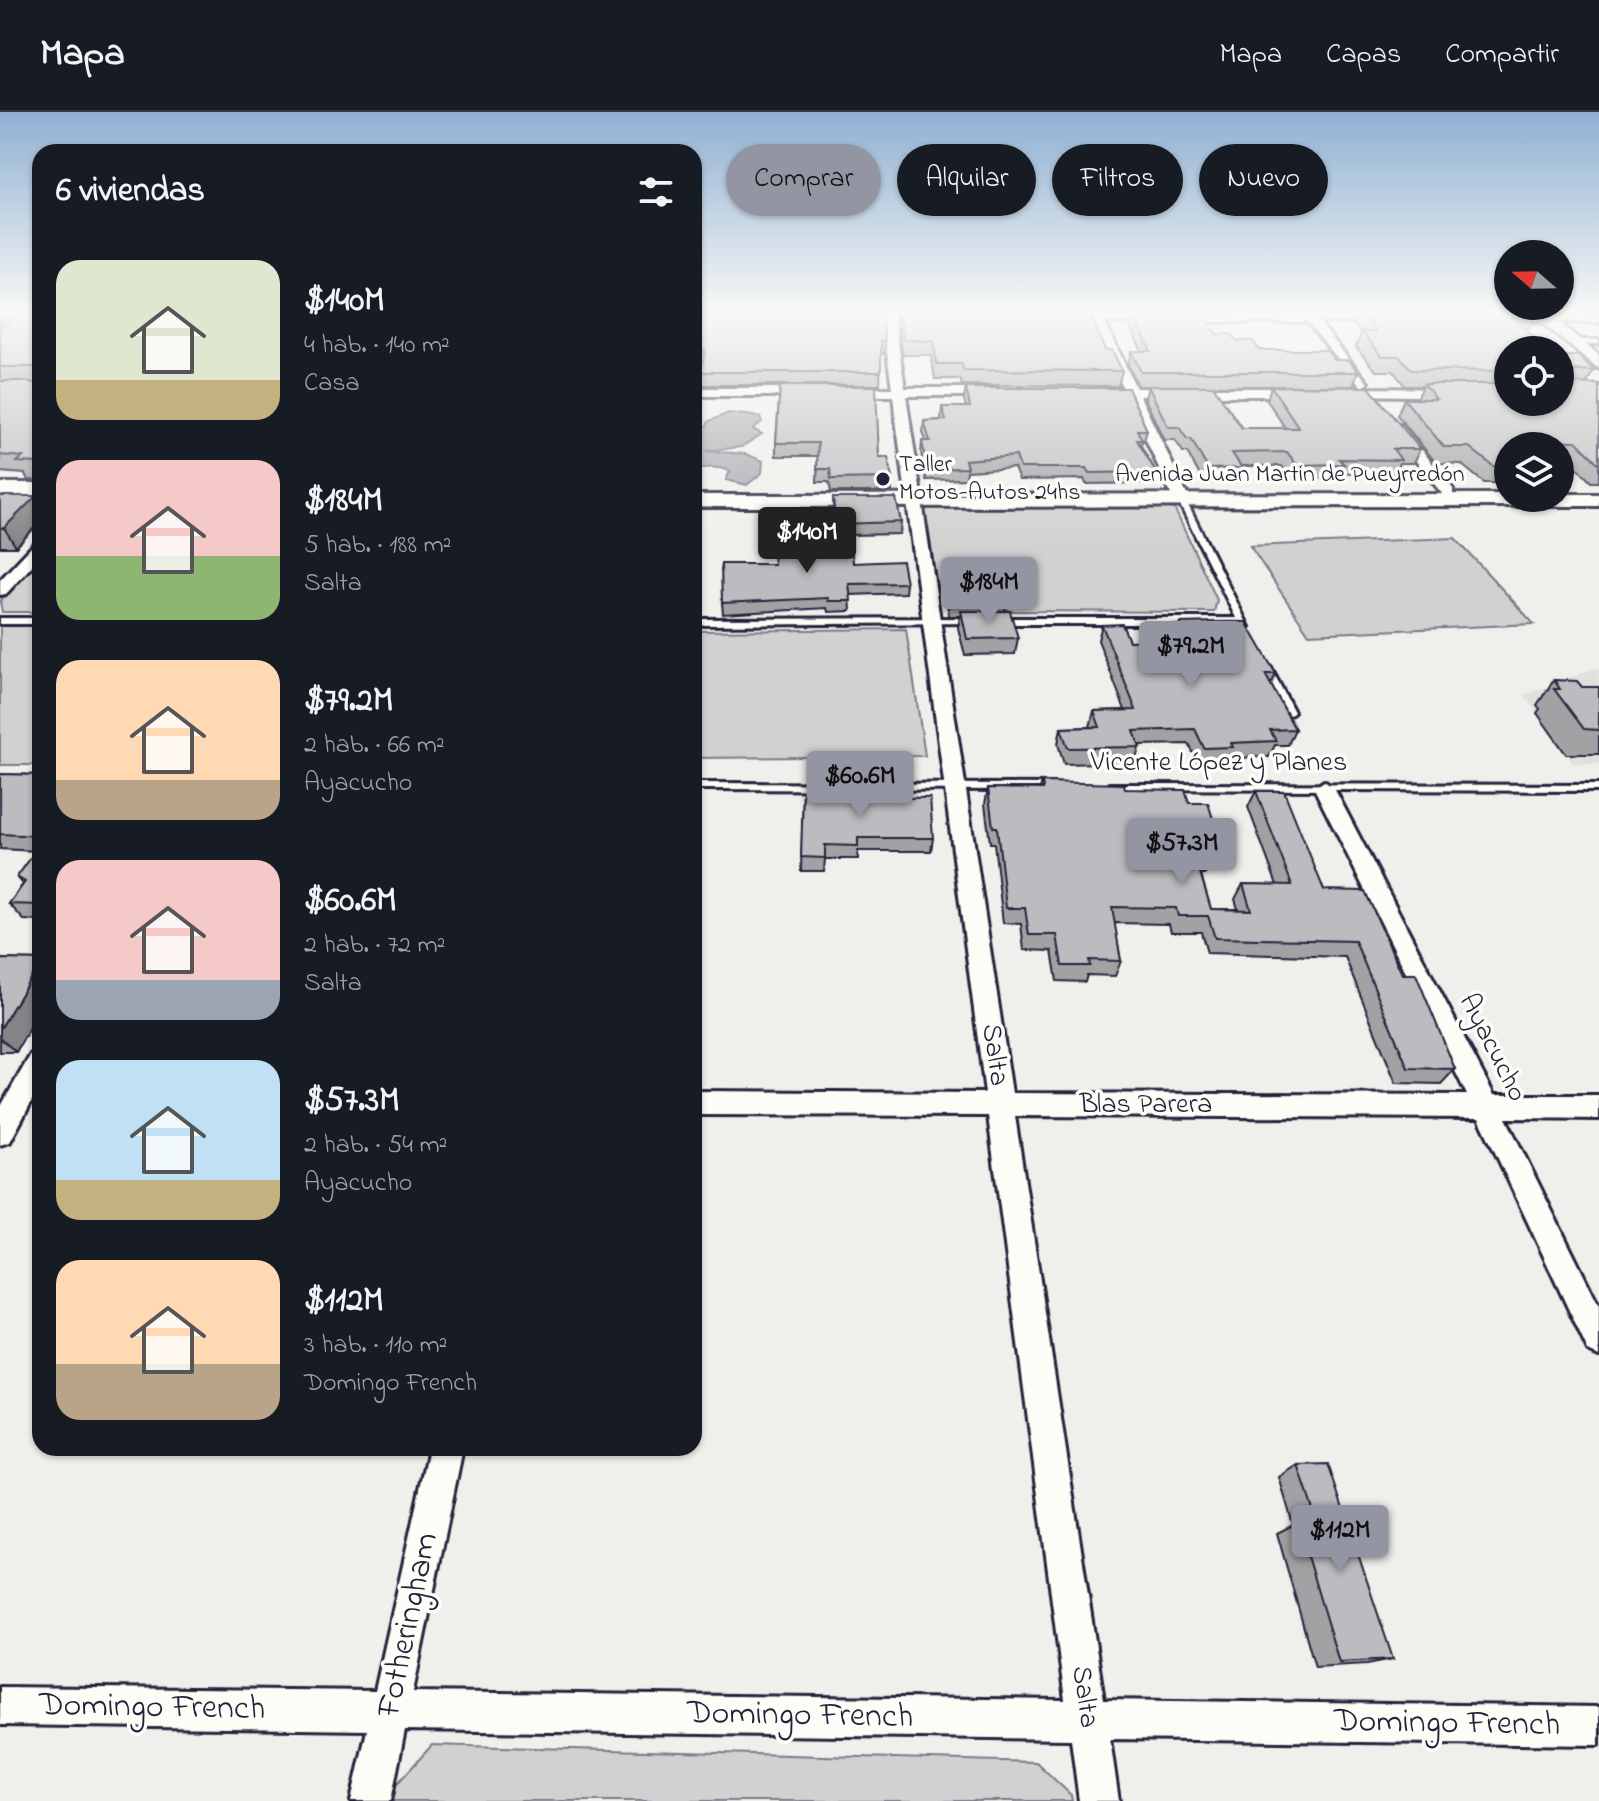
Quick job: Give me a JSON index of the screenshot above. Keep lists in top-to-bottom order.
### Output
{
  "streets": {
    "main road": ["Avenida Juan Martin de Pueyrredón"],
    "street": [
      "Ayacucho",
      "Salta",
      "Blas Parera",
      "Fotheringham",
      "Domingo French"
    ],
    "lane": ["Vicente López y Planes"]
  },
  "crossings": [
    ["Avenida Juan Martin de Pueyrredón", "Salta"],
    ["Vicente López y Planes", "Ayacucho"],
    ["Vicente López y Planes", "Salta"],
    ["Ayacucho", "Blas Parera"],
    ["Salta", "Blas Parera"],
    ["Salta", "Domingo French"],
    ["Fotheringham", "Domingo French"]
  ],
  "places": ["Taller Motos-Autos 24hs"],
  "north": "left",
  "page": {
    "header": "Mapa",
    "nav": ["Mapa", "Capas", "Compartir"],
    "chip": [
      "Comprar",
      "Alquilar",
      "Filtros",
      "Nuevo"
    ],
    "heading": "6 viviendas",
    "list": [
      {
        "name": "$140M",
        "note": "4 hab. · 140 m² · Casa"
      },
      {
        "name": "$184M",
        "note": "5 hab. · 188 m² · Salta"
      },
      {
        "name": "$79.2M",
        "note": "2 hab. · 66 m² · Ayacucho"
      },
      {
        "name": "$60.6M",
        "note": "2 hab. · 72 m² · Salta"
      },
      {
        "name": "$57.3M",
        "note": "2 hab. · 54 m² · Ayacucho"
      },
      {
        "name": "$112M",
        "note": "3 hab. · 110 m² · Domingo French"
      }
    ],
    "price": [
      "$140M",
      "$184M",
      "$79.2M",
      "$60.6M",
      "$57.3M",
      "$112M"
    ]
  }
}
